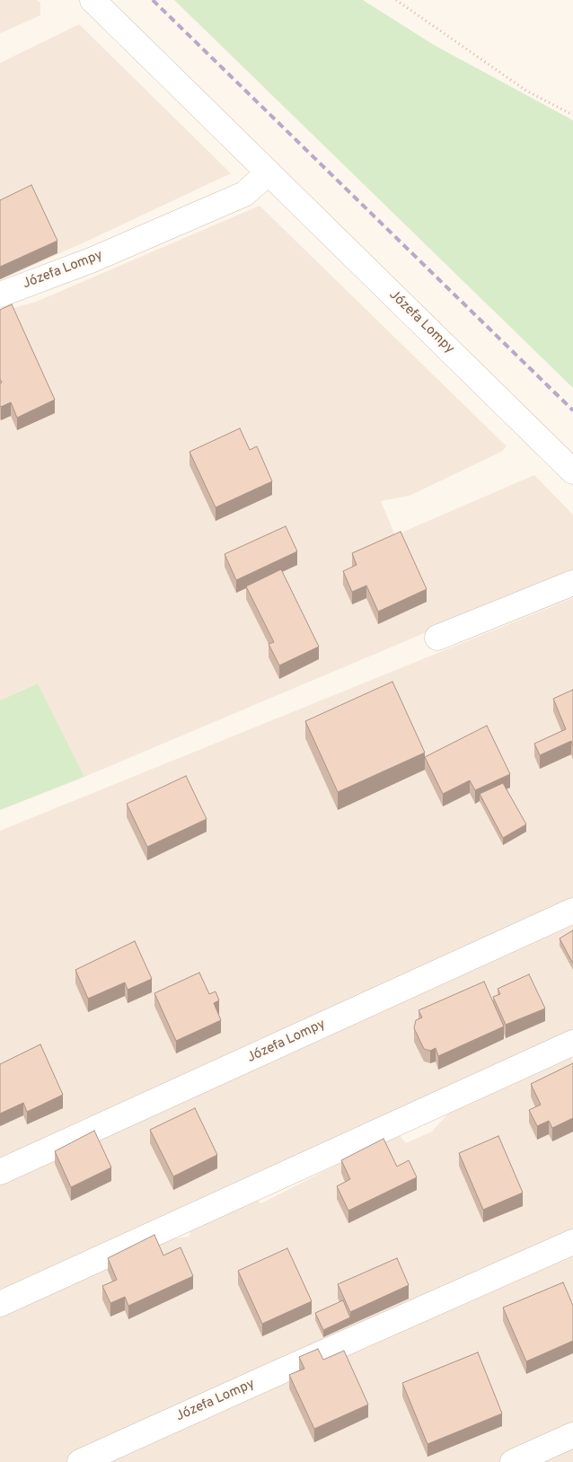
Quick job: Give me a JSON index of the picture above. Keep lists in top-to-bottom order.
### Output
{
  "streets": {
    "street": ["Józefa Lompy"]
  }
}
